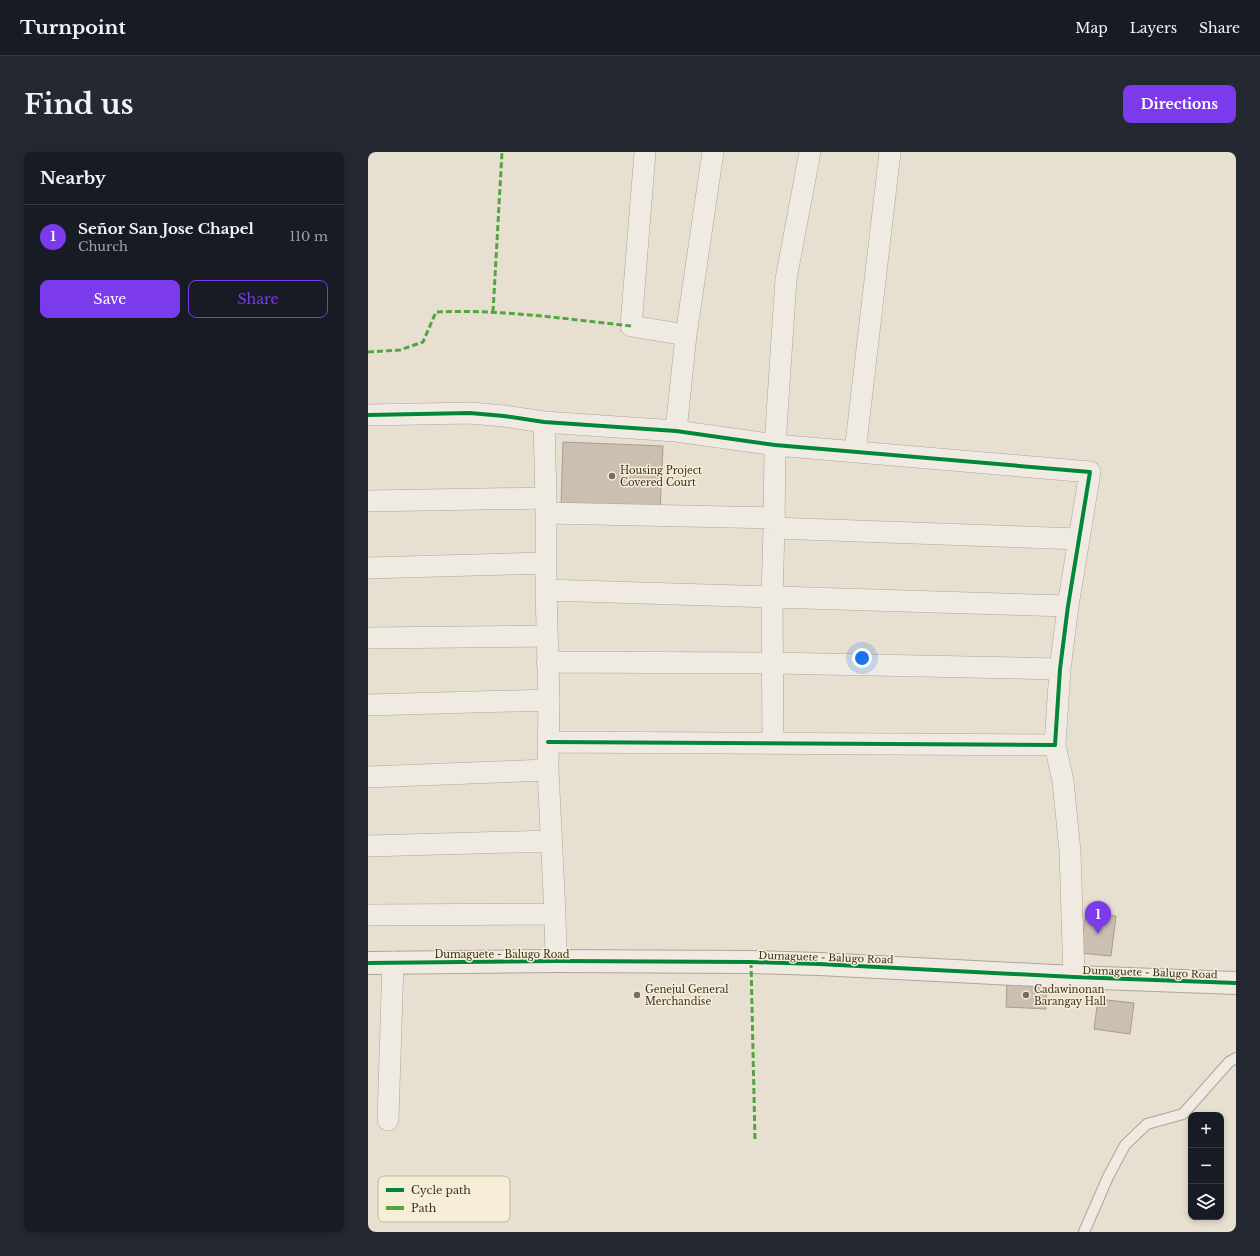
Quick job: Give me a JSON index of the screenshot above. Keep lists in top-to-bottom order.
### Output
{
  "streets": {
    "street": ["Dumaguete - Balugo Road"]
  },
  "places": ["Housing Project Covered Court", "Genejul General Merchandise", "Cadawinonan Barangay Hall"],
  "legend": ["Cycle path", "Path"],
  "page": {
    "header": "Turnpoint",
    "nav": ["Map", "Layers", "Share"],
    "buttons": [
      "Directions",
      ["Save", "Share"]
    ],
    "title": "Find us",
    "heading": "Nearby",
    "list": [
      {
        "mark": "1",
        "name": "Señor San Jose Chapel",
        "note": "Church",
        "value": "110 m"
      }
    ],
    "pins": "1",
    "map_buttons": ["+", "−"]
  }
}
